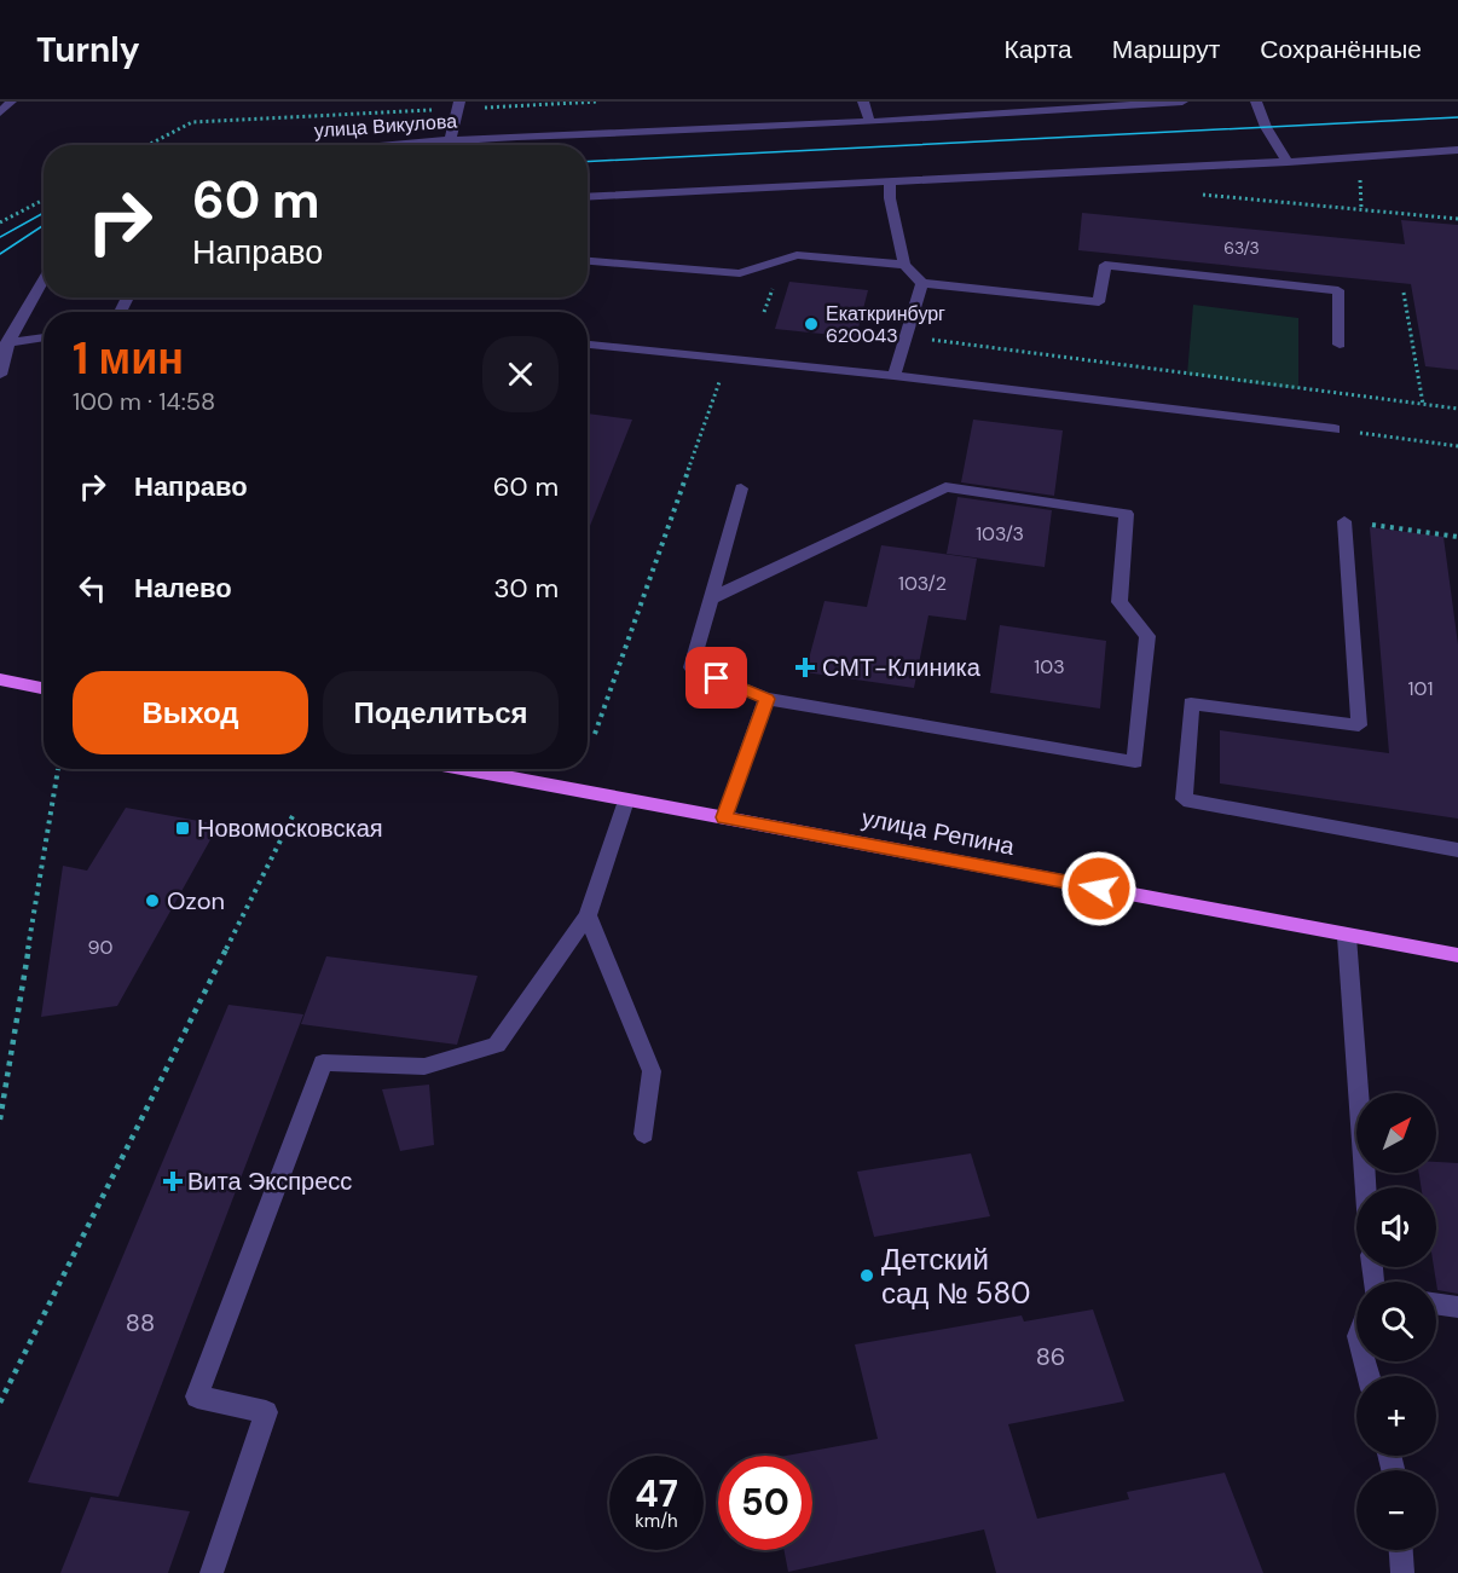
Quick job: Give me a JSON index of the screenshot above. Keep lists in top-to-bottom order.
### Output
{
  "streets": {
    "main road": ["улица Репина"],
    "street": ["улица Викулова"]
  },
  "places": {
    "other": ["Екаткринбург 620043", "Ozon", "Детский сад № 580"],
    "health": ["СМТ-Клиника", "Вита Экспресс"],
    "transit": ["Новомосковская"]
  },
  "house_numbers": [
    "63/3",
    "103/3",
    "103/2",
    "103",
    "101",
    "90",
    "88",
    "86"
  ],
  "north": "top right",
  "page": {
    "header": "Turnly",
    "nav": ["Карта", "Маршрут", "Сохранённые"],
    "turn": ["60 m", "Направо"],
    "heading": ["1 мин", "100 m · 14:58"],
    "list": [
      {
        "name": "Направо",
        "value": "60 m"
      },
      {
        "name": "Налево",
        "value": "30 m"
      }
    ],
    "buttons": ["Выход", "Поделиться"],
    "map_buttons": ["+", "−"],
    "speed": "47 km/h",
    "limit": "50"
  }
}
